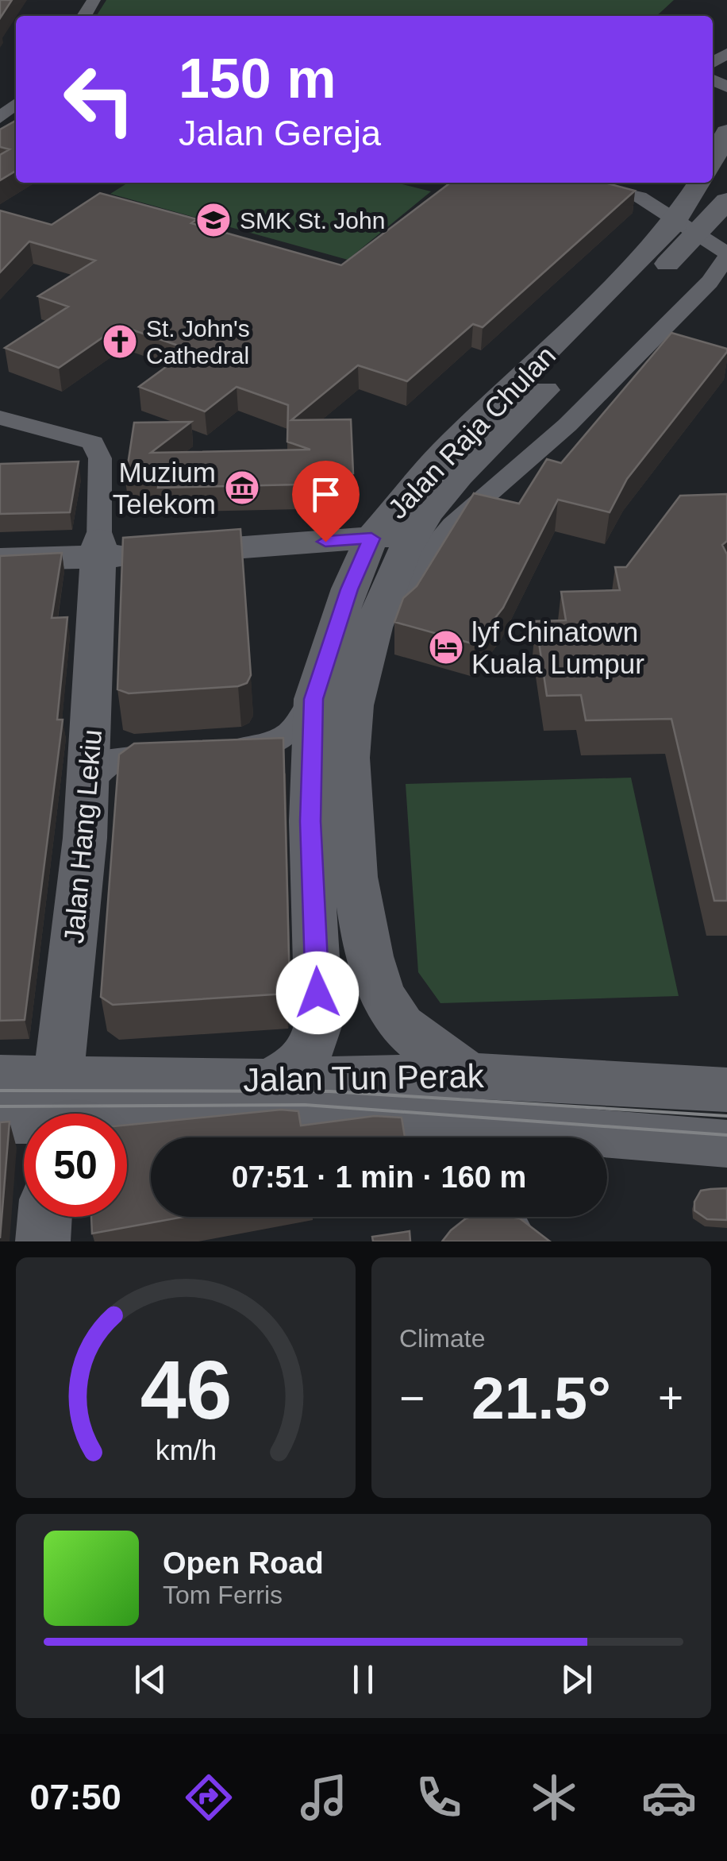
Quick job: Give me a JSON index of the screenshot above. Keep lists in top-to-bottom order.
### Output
{
  "streets": {
    "main road": ["Jalan Raja Chulan", "Jalan Hang Lekiu", "Jalan Tun Perak"]
  },
  "crossings": [
    ["Jalan Raja Chulan", "Jalan Tun Perak"],
    ["Jalan Hang Lekiu", "Jalan Tun Perak"]
  ],
  "places": {
    "school or university": ["SMK St. John"],
    "church": ["St. John's Cathedral"],
    "museum": ["Muzium Telekom"],
    "hotel": ["lyf Chinatown Kuala Lumpur"]
  },
  "page": {
    "turn": ["150 m", "Jalan Gereja"],
    "limit": "50",
    "trip": "07:51 · 1 min · 160 m",
    "tile": "Climate",
    "heat": ["−", "21.5°", "+"],
    "song": ["Open Road", "Tom Ferris"],
    "tabs": "07:50",
    "gauge": ["46", "km/h"]
  }
}
